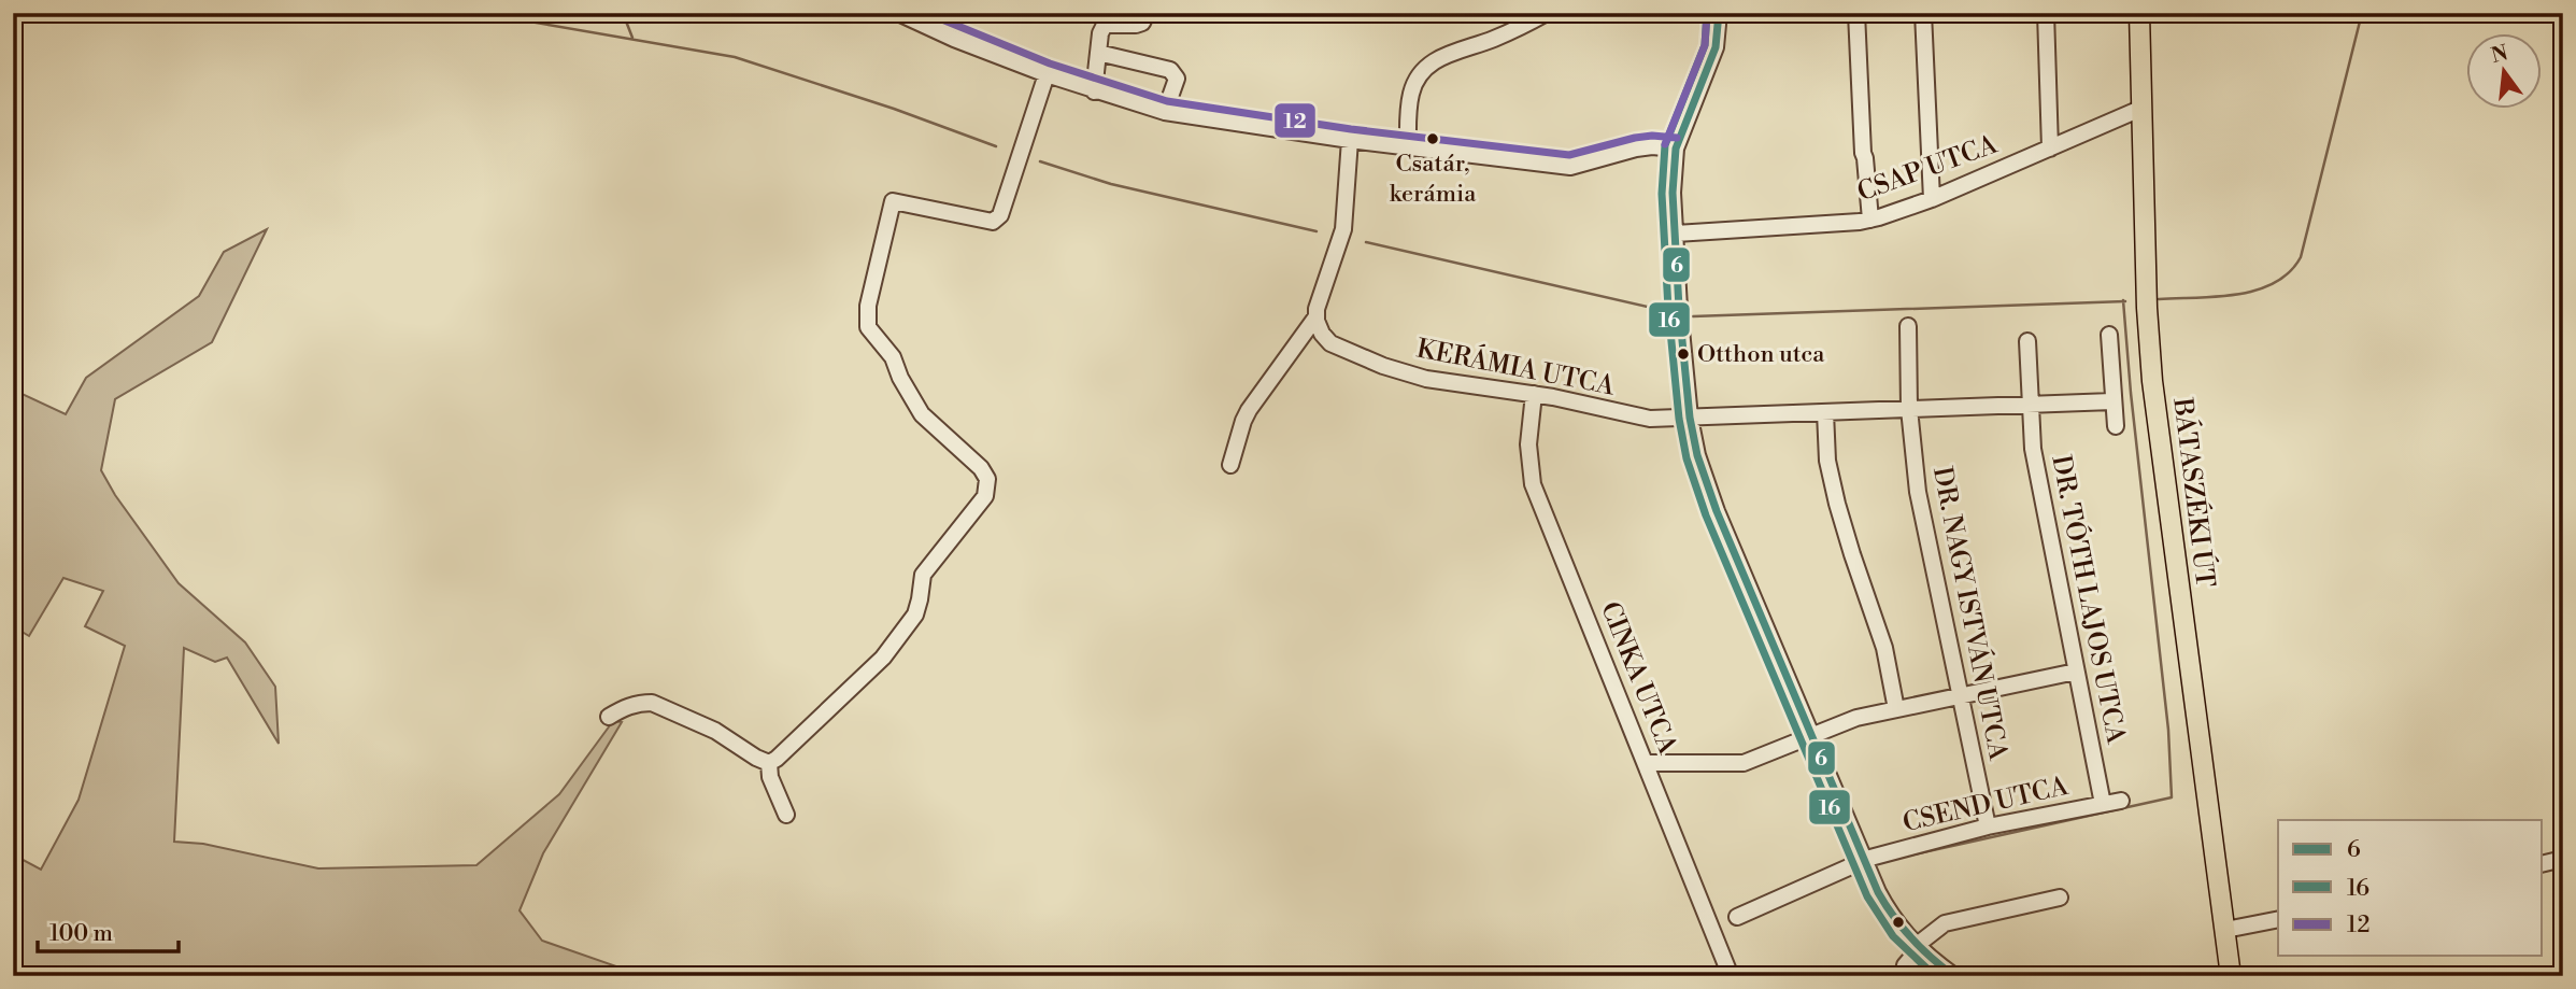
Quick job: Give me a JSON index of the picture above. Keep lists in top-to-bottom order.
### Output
{
  "streets": {
    "main road": ["BÁTASZÉKI ÚT"],
    "street": [
      "CSAP UTCA",
      "KERÁMIA UTCA",
      "DR. TÓTH LAJOS UTCA",
      "DR. NAGY ISTVÁN UTCA",
      "CINKA UTCA",
      "CSEND UTCA"
    ]
  },
  "crossings": [
    ["CSAP UTCA", "BÁTASZÉKI ÚT"],
    ["KERÁMIA UTCA", "DR. TÓTH LAJOS UTCA"],
    ["KERÁMIA UTCA", "DR. NAGY ISTVÁN UTCA"],
    ["KERÁMIA UTCA", "CINKA UTCA"],
    ["DR. TÓTH LAJOS UTCA", "CSEND UTCA"],
    ["DR. NAGY ISTVÁN UTCA", "CSEND UTCA"]
  ],
  "places": ["Csatár, kerámia", "Otthon utca"],
  "lines": ["transit line 6", "transit line 16", "transit line 12"],
  "legend": ["6", "16", "12"],
  "scale_bar": "100 m",
  "north": "top"
}
